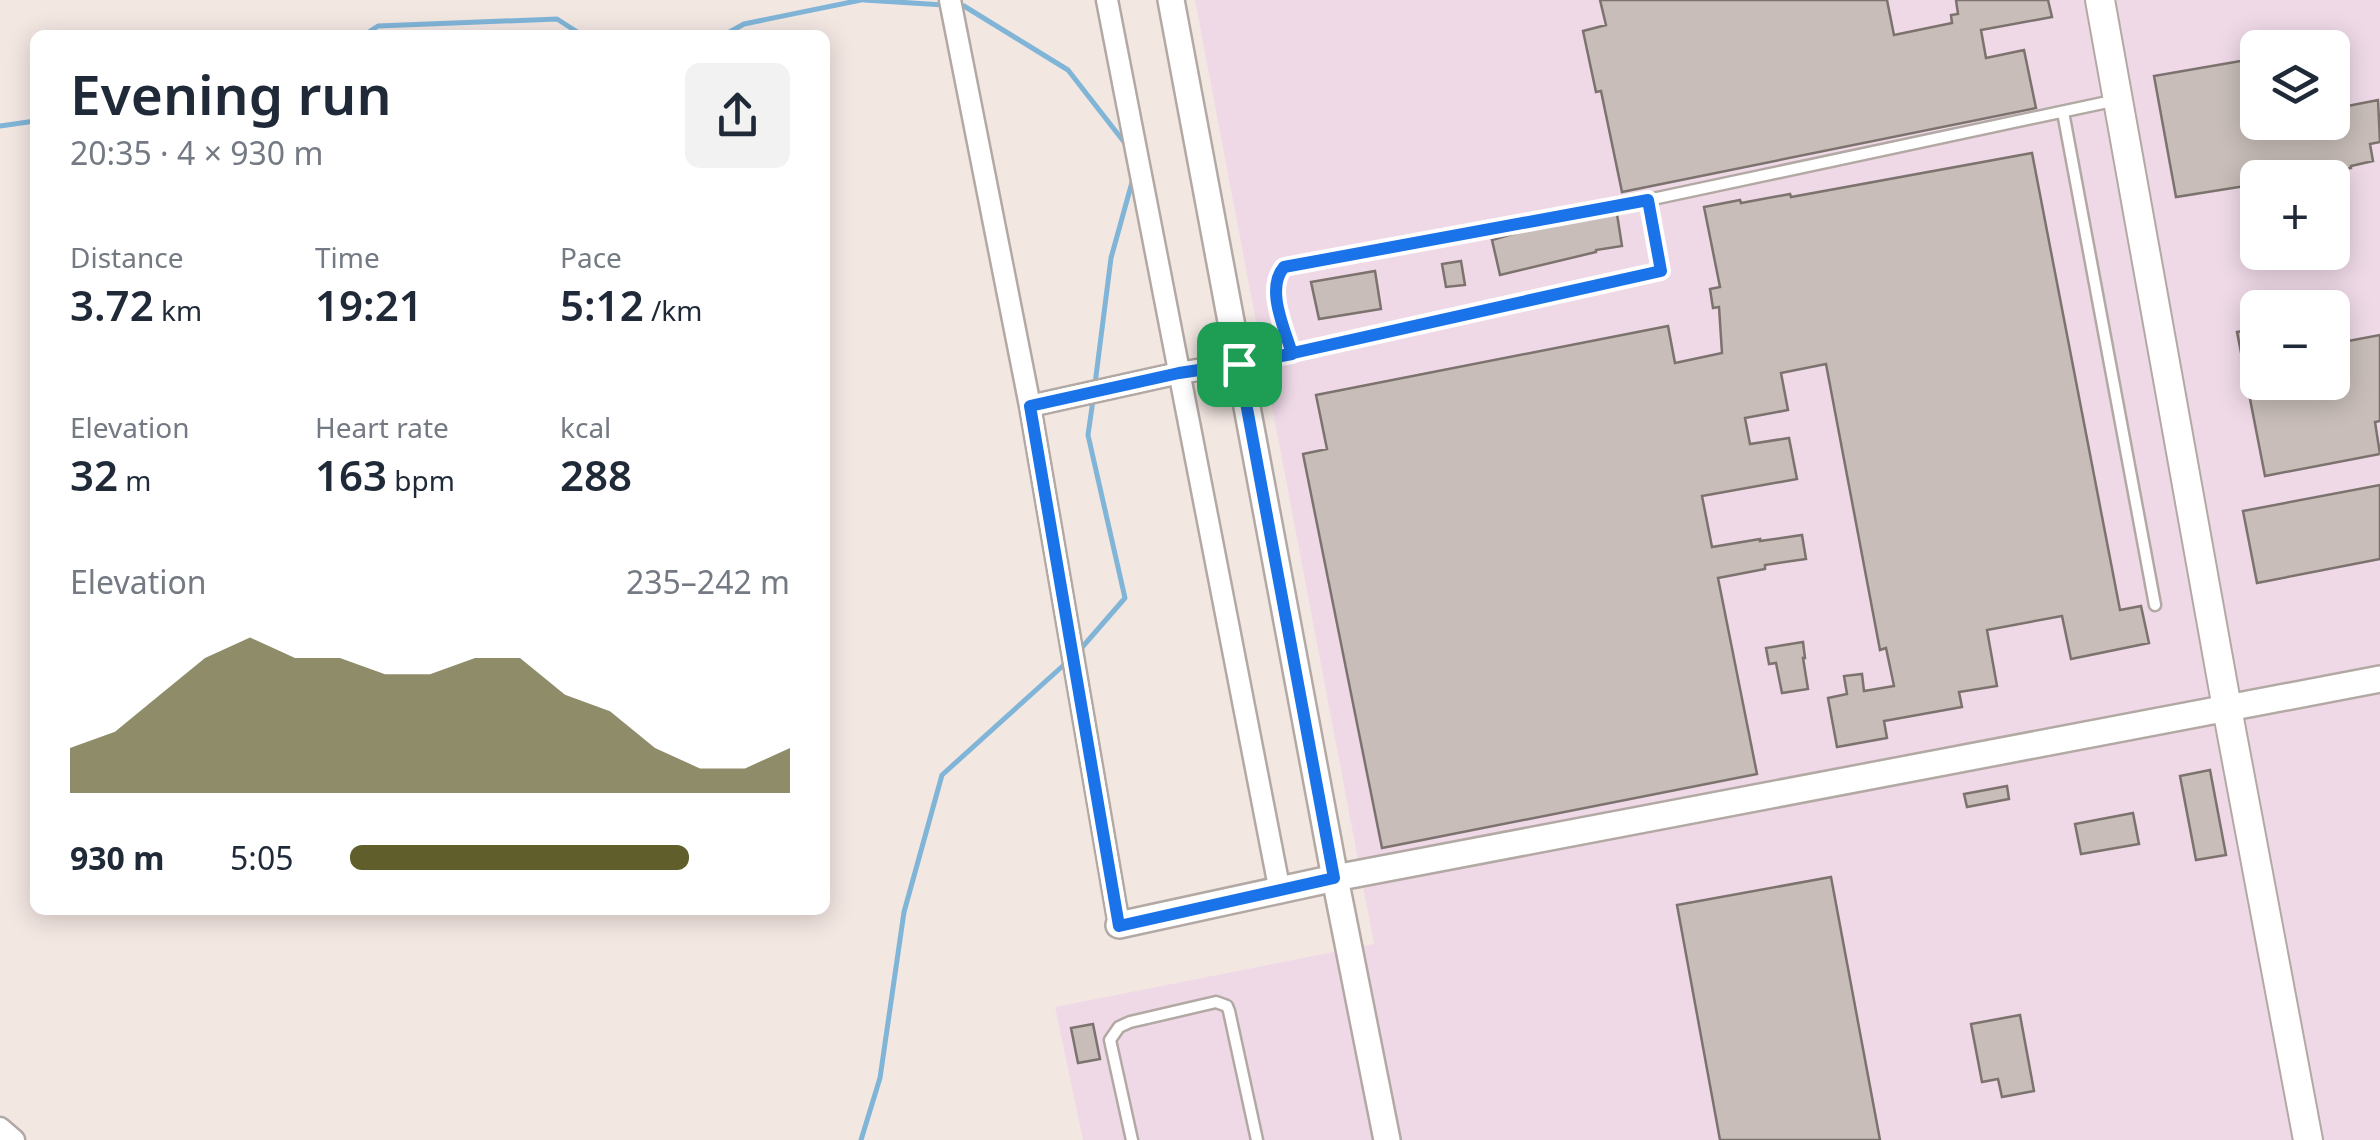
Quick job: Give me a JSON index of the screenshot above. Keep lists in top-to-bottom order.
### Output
{
  "page": {
    "map_buttons": ["+", "−"],
    "heading": ["Evening run", "20:35 · 4 × 930 m"],
    "stats": [
      ["Distance", "3.72 km"],
      ["Time", "19:21"],
      ["Pace", "5:12 /km"],
      ["Elevation", "32 m"],
      ["Heart rate", "163 bpm"],
      ["kcal", "288"]
    ],
    "chart": ["Elevation", "235–242 m"],
    "list": [
      {
        "name": "930 m",
        "note": "5:05"
      }
    ]
  }
}
